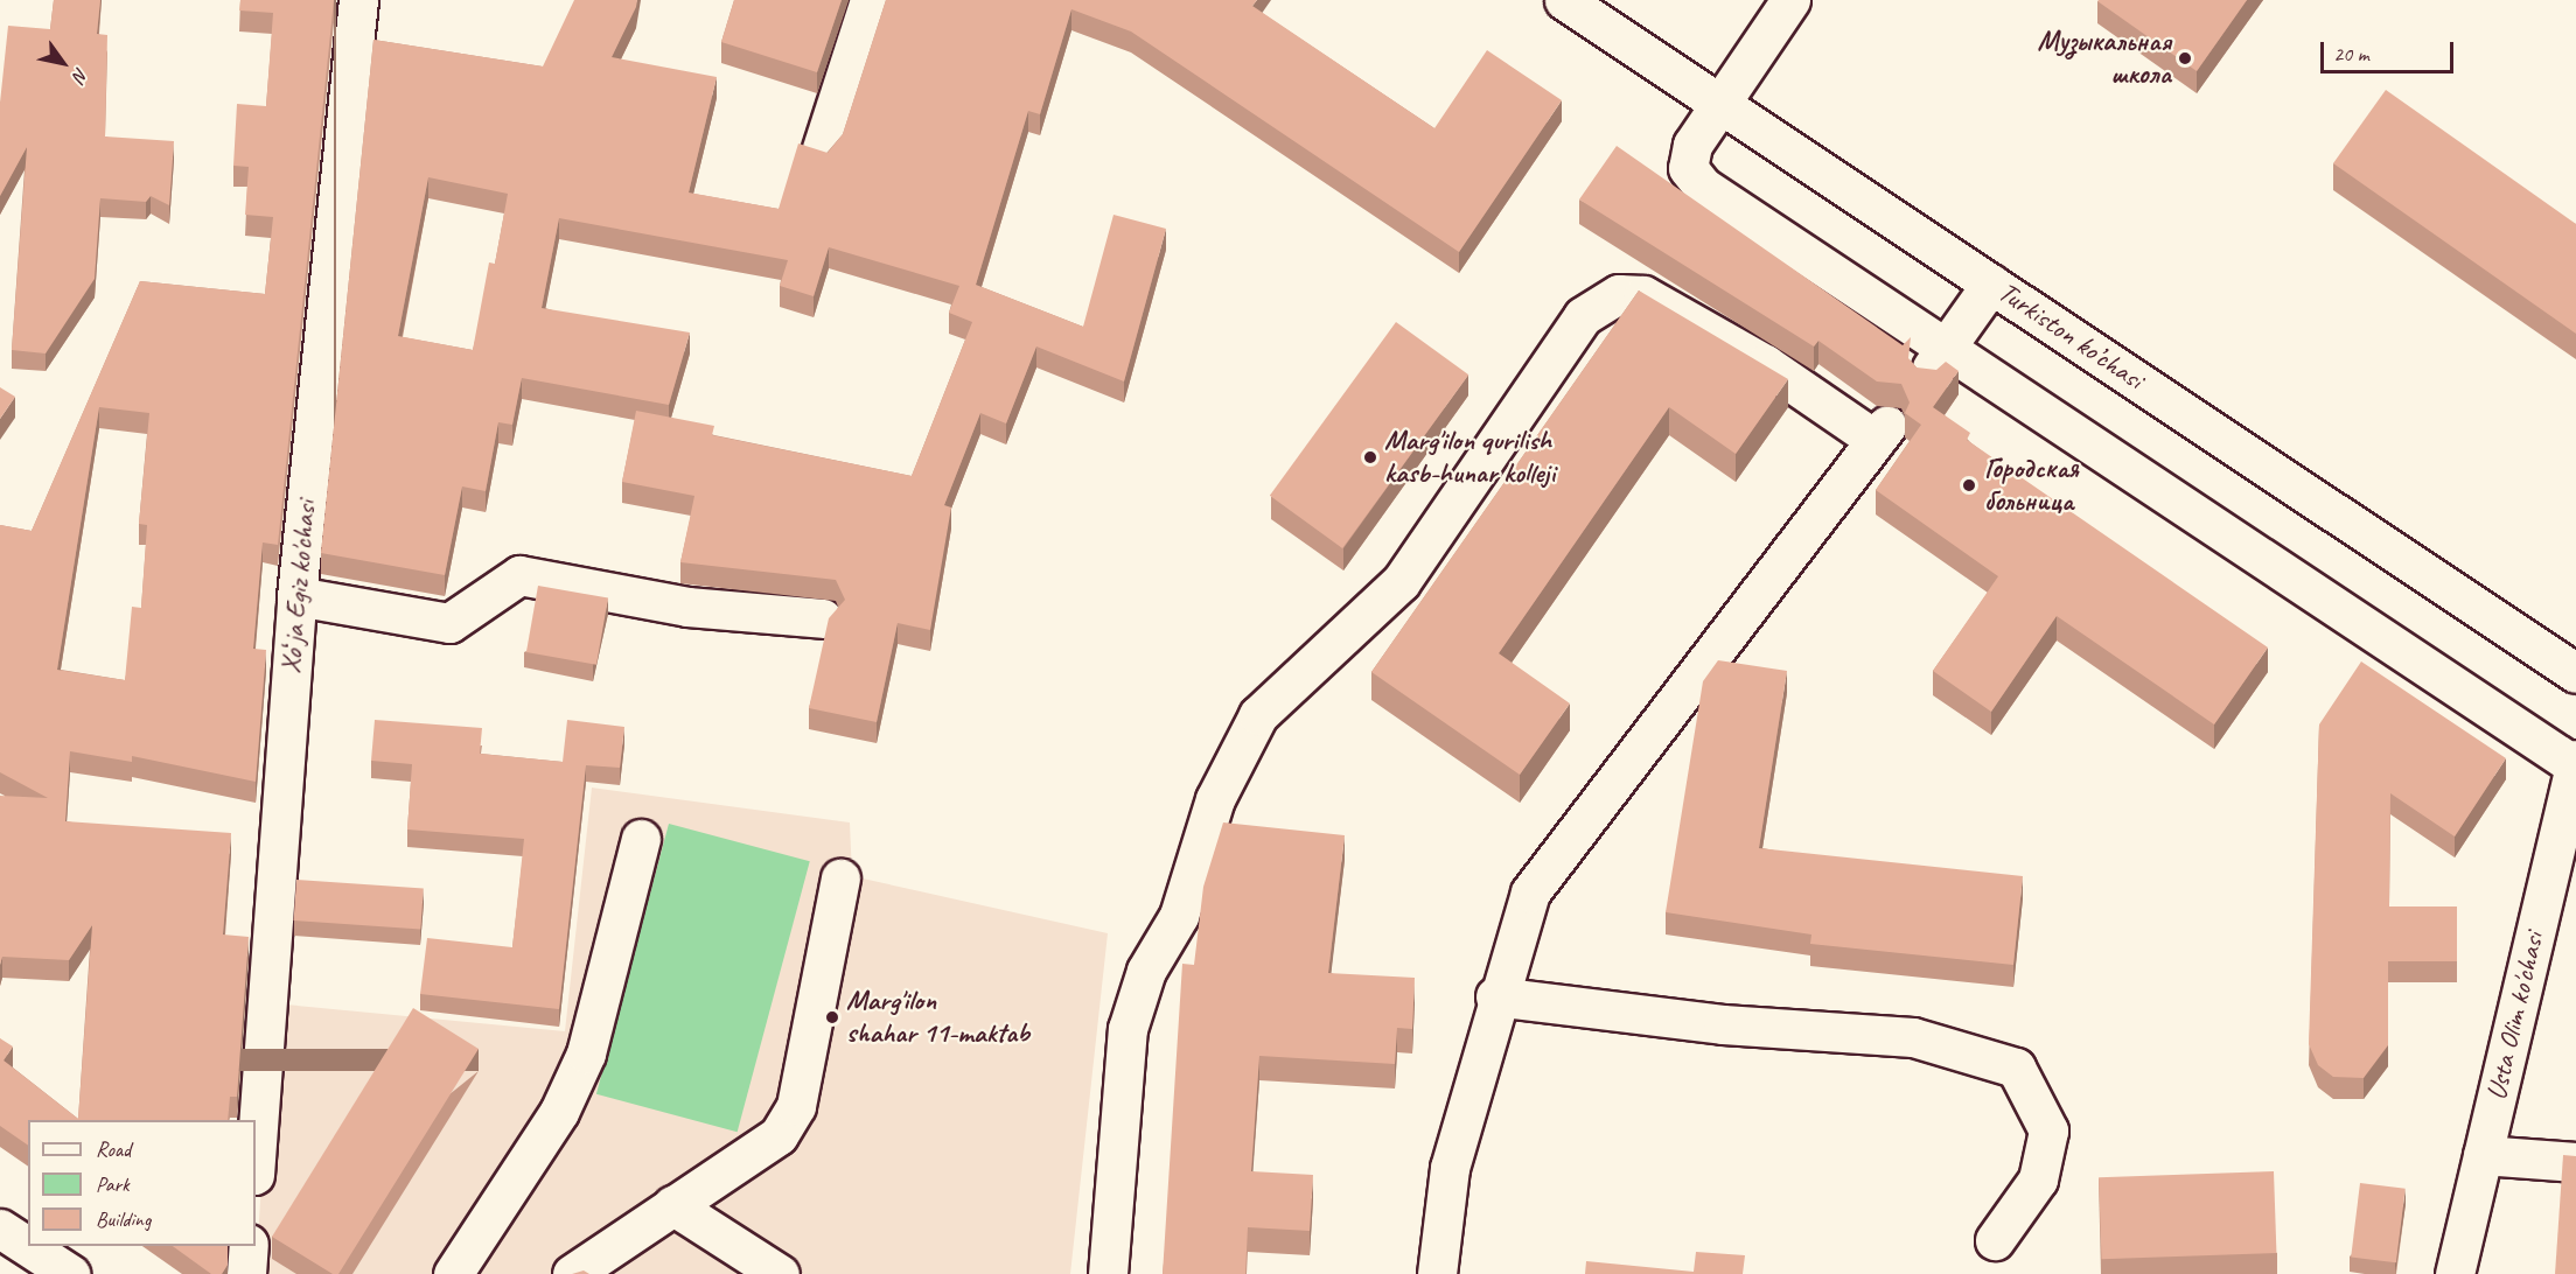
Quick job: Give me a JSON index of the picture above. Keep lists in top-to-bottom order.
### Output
{
  "streets": {
    "street": ["Turkiston ko’chasi", "Xoʻja Egiz ko'chasi", "Usta Olim ko'chasi"]
  },
  "places": [
    "Музыкальная школа",
    "Marg'ilon qurilish kasb-hunar kolleji",
    "Городская больница",
    "Marg'ilon shahar 11-maktab"
  ],
  "legend": ["Road", "Park", "Building"],
  "scale_bar": "20 m",
  "north": "bottom right"
}
